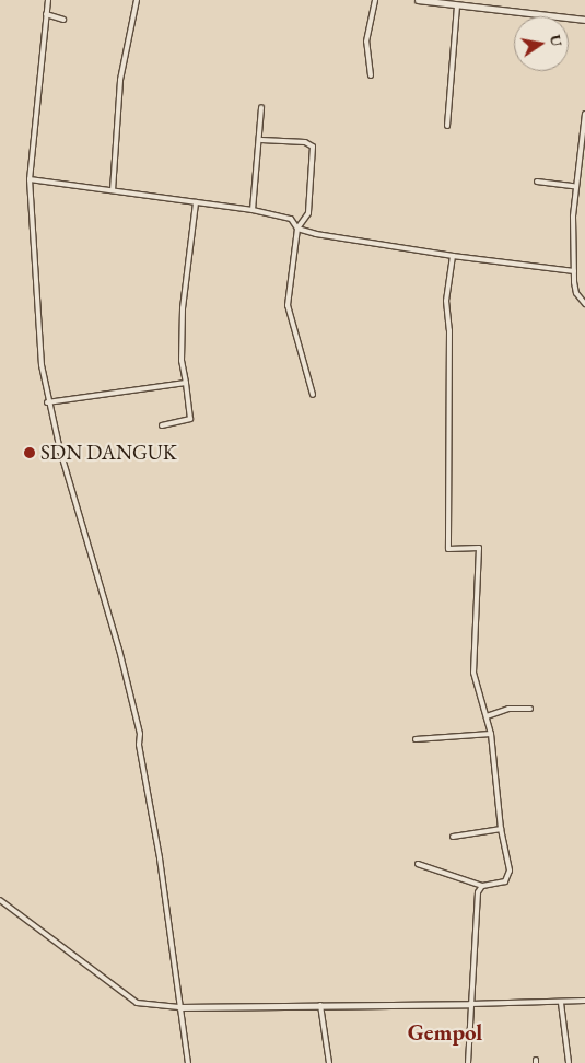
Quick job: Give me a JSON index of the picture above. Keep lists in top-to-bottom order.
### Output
{
  "districts": ["Gempol"],
  "places": ["SDN DANGUK"],
  "north": "right"
}
